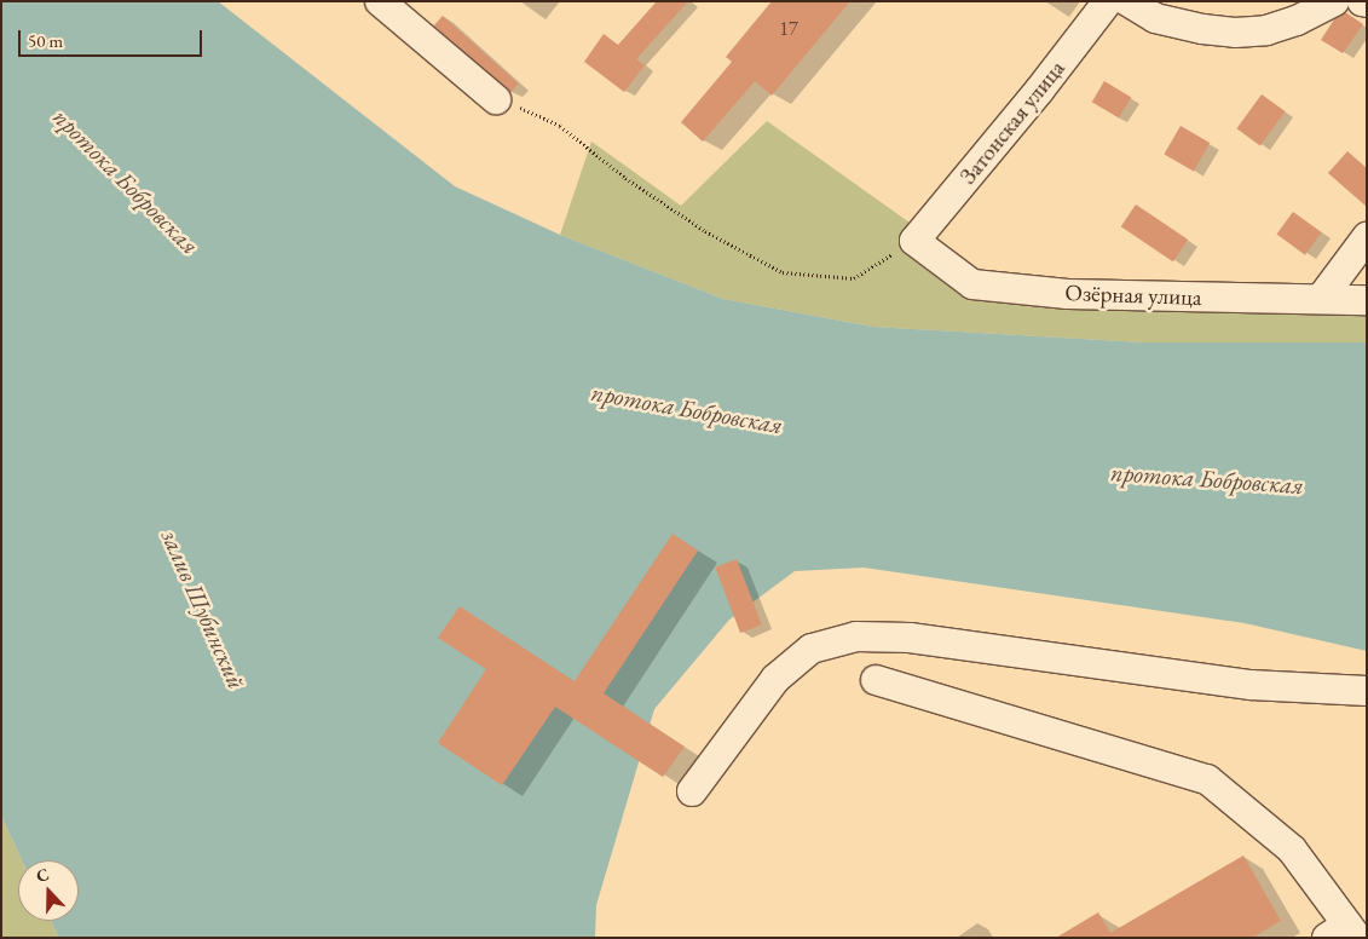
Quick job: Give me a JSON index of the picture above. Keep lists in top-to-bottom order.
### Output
{
  "streets": {
    "street": ["Затонская улица", "Озёрная улица"]
  },
  "crossings": [
    ["Затонская улица", "Озёрная улица"]
  ],
  "water": ["протока Бобровская", "залив Шубинский"],
  "house_numbers": ["17"],
  "scale_bar": "50 m",
  "north": "top"
}
